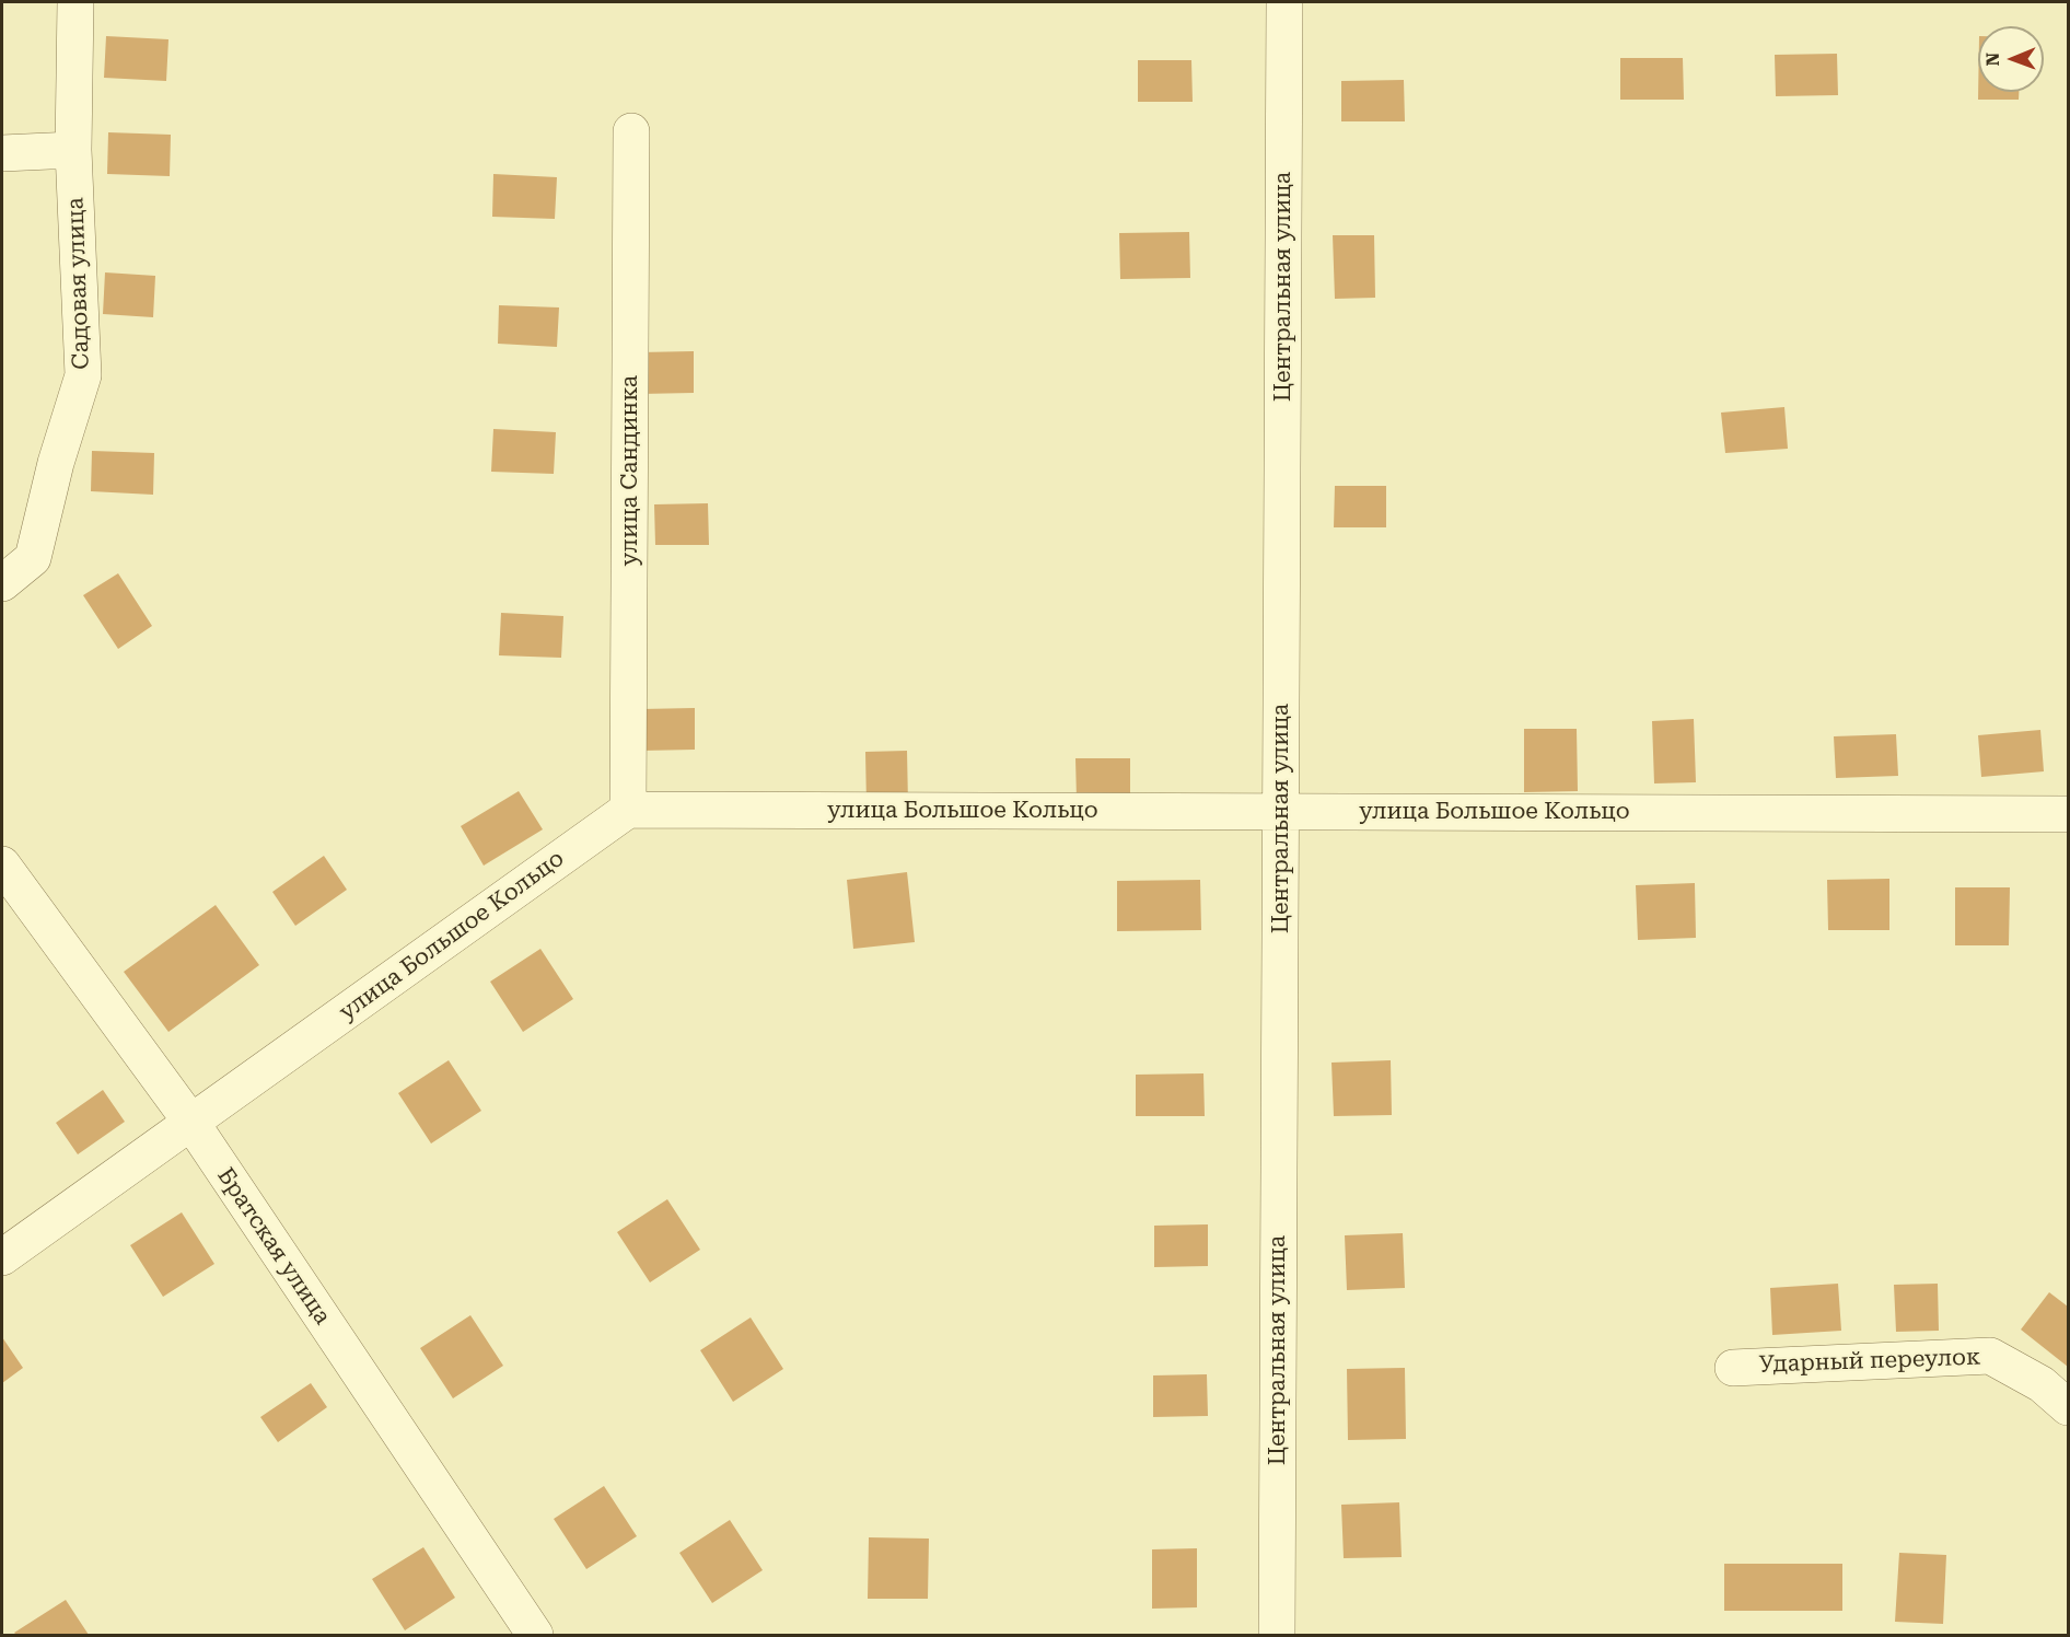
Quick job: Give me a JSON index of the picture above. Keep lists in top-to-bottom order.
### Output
{
  "streets": {
    "street": [
      "Садовая улица",
      "Центральная улица",
      "улица Сандинка",
      "улица Большое Кольцо",
      "Братская улица",
      "Ударный переулок"
    ]
  },
  "crossings": [
    ["Центральная улица", "улица Большое Кольцо"],
    ["улица Сандинка", "улица Большое Кольцо"],
    ["улица Большое Кольцо", "Братская улица"]
  ],
  "north": "left"
}
